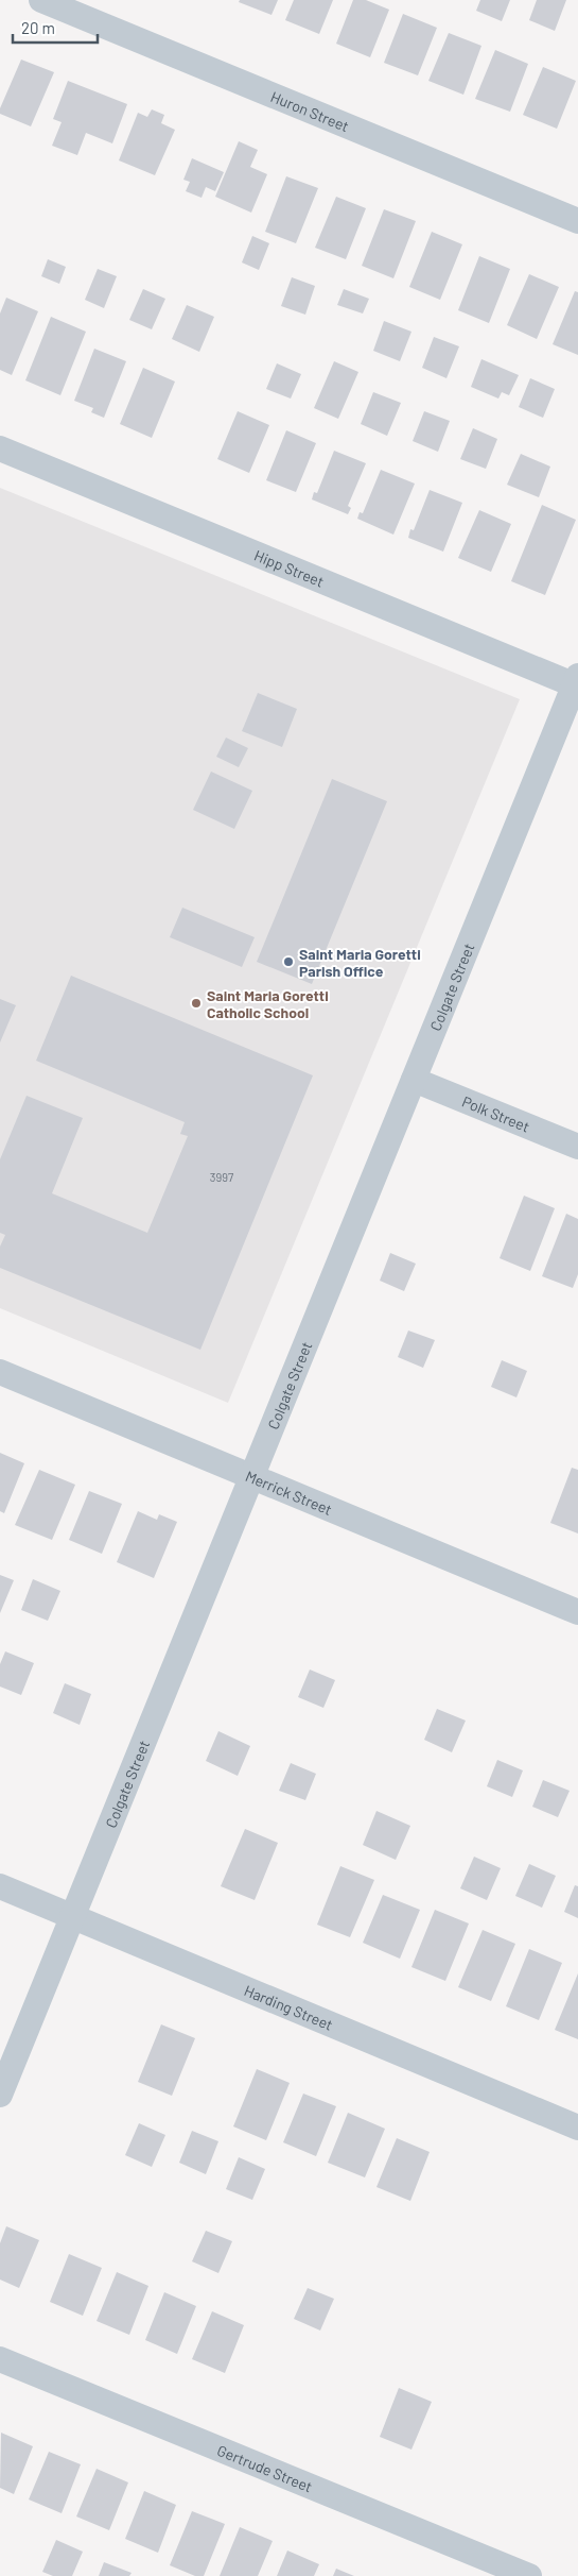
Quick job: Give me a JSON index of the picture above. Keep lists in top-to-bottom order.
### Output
{
  "streets": {
    "street": [
      "Huron Street",
      "Hipp Street",
      "Colgate Street",
      "Polk Street",
      "Merrick Street",
      "Harding Street",
      "Gertrude Street"
    ]
  },
  "crossings": [
    ["Hipp Street", "Colgate Street"],
    ["Colgate Street", "Polk Street"],
    ["Colgate Street", "Merrick Street"],
    ["Colgate Street", "Harding Street"]
  ],
  "places": ["Saint Maria Goretti Parish Office", "Saint Maria Goretti Catholic School"],
  "house_numbers": ["3997"],
  "scale_bar": "20 m"
}
